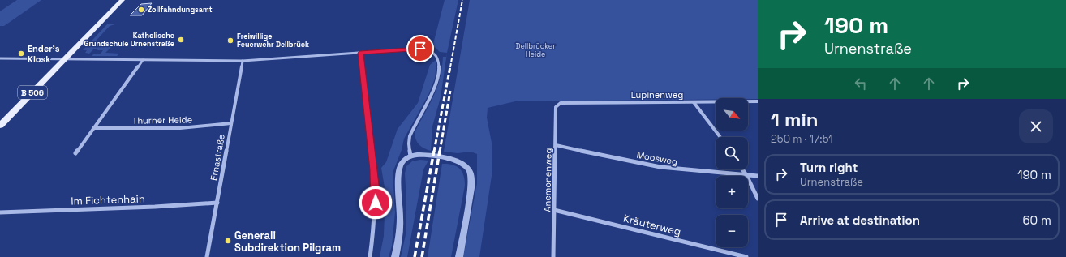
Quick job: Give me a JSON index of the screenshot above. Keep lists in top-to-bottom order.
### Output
{
  "streets": {
    "main road": ["B 506"],
    "street": [
      "Lupinenweg",
      "Thurner Heide",
      "Ernastraße",
      "Moosweg",
      "Anemonenweg",
      "Im Fichtenhain",
      "Kräuterweg"
    ]
  },
  "crossings": [
    ["Lupinenweg", "Anemonenweg"],
    ["Thurner Heide", "Ernastraße"],
    ["Ernastraße", "Im Fichtenhain"],
    ["Moosweg", "Anemonenweg"],
    ["Anemonenweg", "Kräuterweg"]
  ],
  "parks": ["Dellbrücker Heide"],
  "places": [
    "Zollfahndungsamt",
    "Katholische Grundschule Urnenstraße",
    "Freiwillige Feuerwehr Dellbrück",
    "Ender's Kiosk",
    "Generali Subdirektion Pilgram"
  ],
  "north": "bottom right",
  "page": {
    "turn": ["190 m", "Urnenstraße"],
    "map_buttons": ["+", "−"],
    "heading": ["1 min", "250 m · 17:51"],
    "list": [
      {
        "name": "Turn right",
        "note": "Urnenstraße",
        "value": "190 m"
      },
      {
        "name": "Arrive at destination",
        "value": "60 m"
      }
    ]
  }
}
